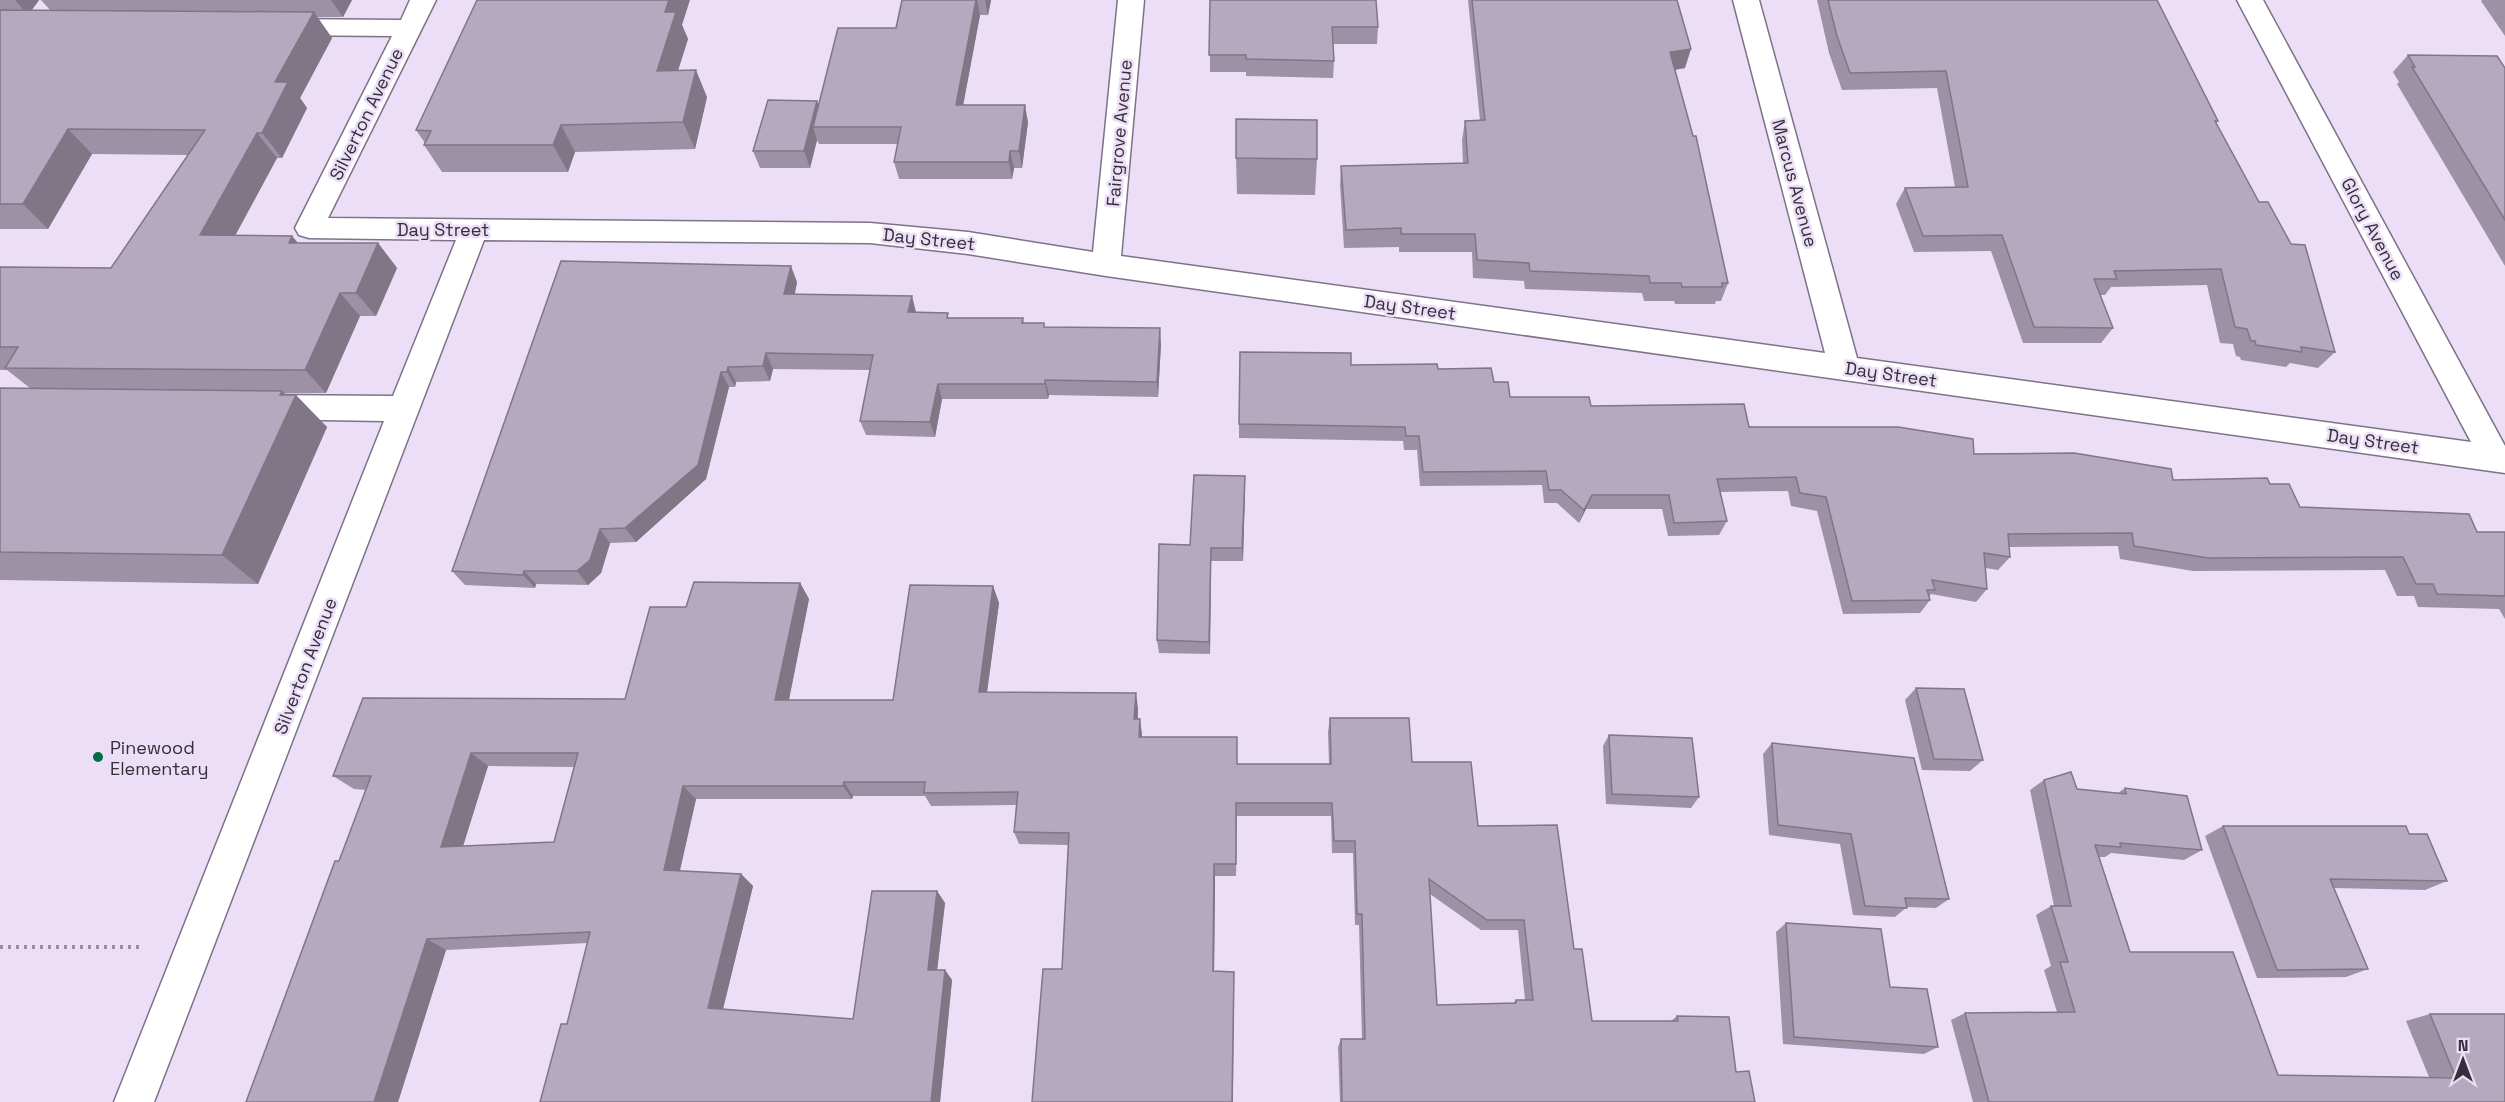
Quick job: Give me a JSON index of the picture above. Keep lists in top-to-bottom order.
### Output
{
  "streets": {
    "street": [
      "Silverton Avenue",
      "Fairgrove Avenue",
      "Marcus Avenue",
      "Day Street",
      "Glory Avenue"
    ]
  },
  "crossings": [
    ["Silverton Avenue", "Day Street"],
    ["Fairgrove Avenue", "Day Street"],
    ["Marcus Avenue", "Day Street"],
    ["Day Street", "Glory Avenue"]
  ],
  "places": ["Pinewood Elementary"],
  "north": "top"
}
